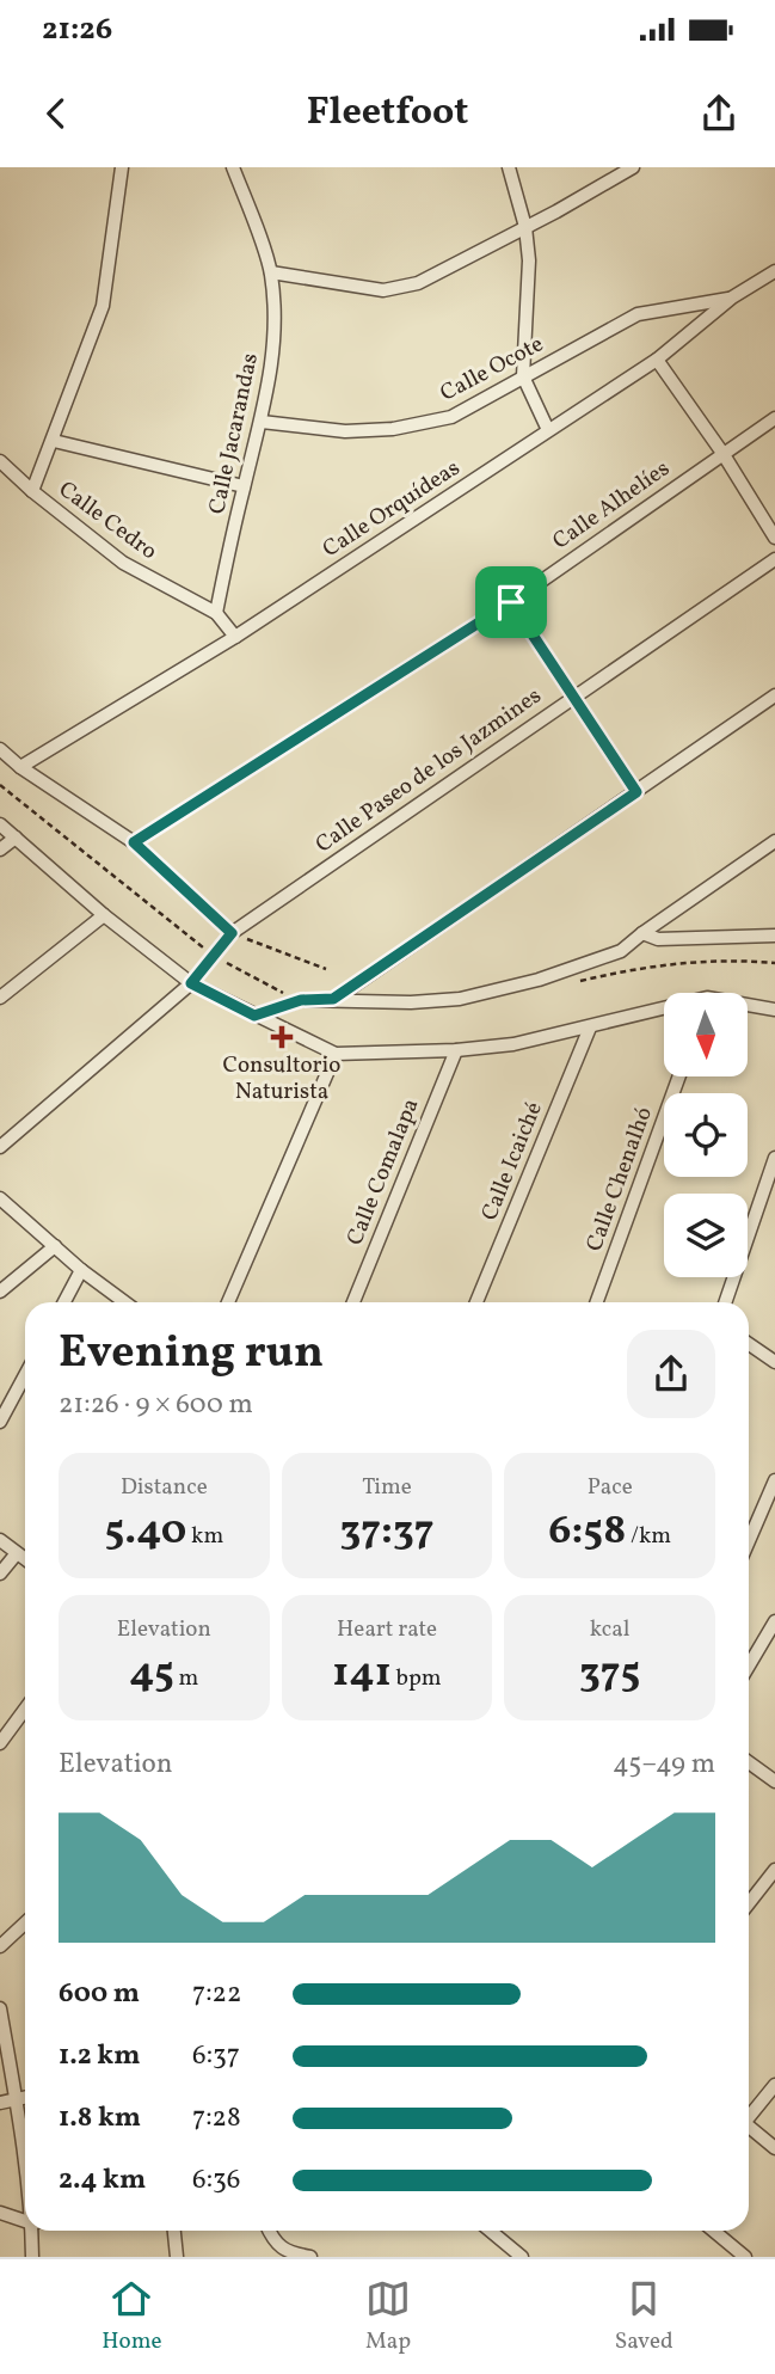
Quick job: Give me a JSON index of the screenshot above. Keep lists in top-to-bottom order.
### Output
{
  "streets": {
    "street": [
      "Calle Ocote",
      "Calle Jacarandas",
      "Calle Alhelíes",
      "Calle Orquídeas",
      "Calle Cedro",
      "Calle Paseo de los Jazmines",
      "Calle Icaiché",
      "Calle Comalapa",
      "Calle Chenalhó"
    ]
  },
  "crossings": [
    ["Calle Ocote", "Calle Jacarandas"],
    ["Calle Ocote", "Calle Orquídeas"],
    ["Calle Jacarandas", "Calle Cedro"],
    ["Calle Orquídeas", "Calle Cedro"]
  ],
  "places": {
    "health": ["Consultorio Naturista"]
  },
  "north": "bottom",
  "page": {
    "status": "21:26",
    "header": "Fleetfoot",
    "heading": ["Evening run", "21:26 · 9 × 600 m"],
    "stats": [
      ["Distance", "5.40 km"],
      ["Time", "37:37"],
      ["Pace", "6:58 /km"],
      ["Elevation", "45 m"],
      ["Heart rate", "141 bpm"],
      ["kcal", "375"]
    ],
    "chart": ["Elevation", "45–49 m"],
    "list": [
      {
        "name": "600 m",
        "note": "7:22"
      },
      {
        "name": "1.2 km",
        "note": "6:37"
      },
      {
        "name": "1.8 km",
        "note": "7:28"
      },
      {
        "name": "2.4 km",
        "note": "6:36"
      }
    ],
    "tabs": ["Home", "Map", "Saved"]
  }
}
